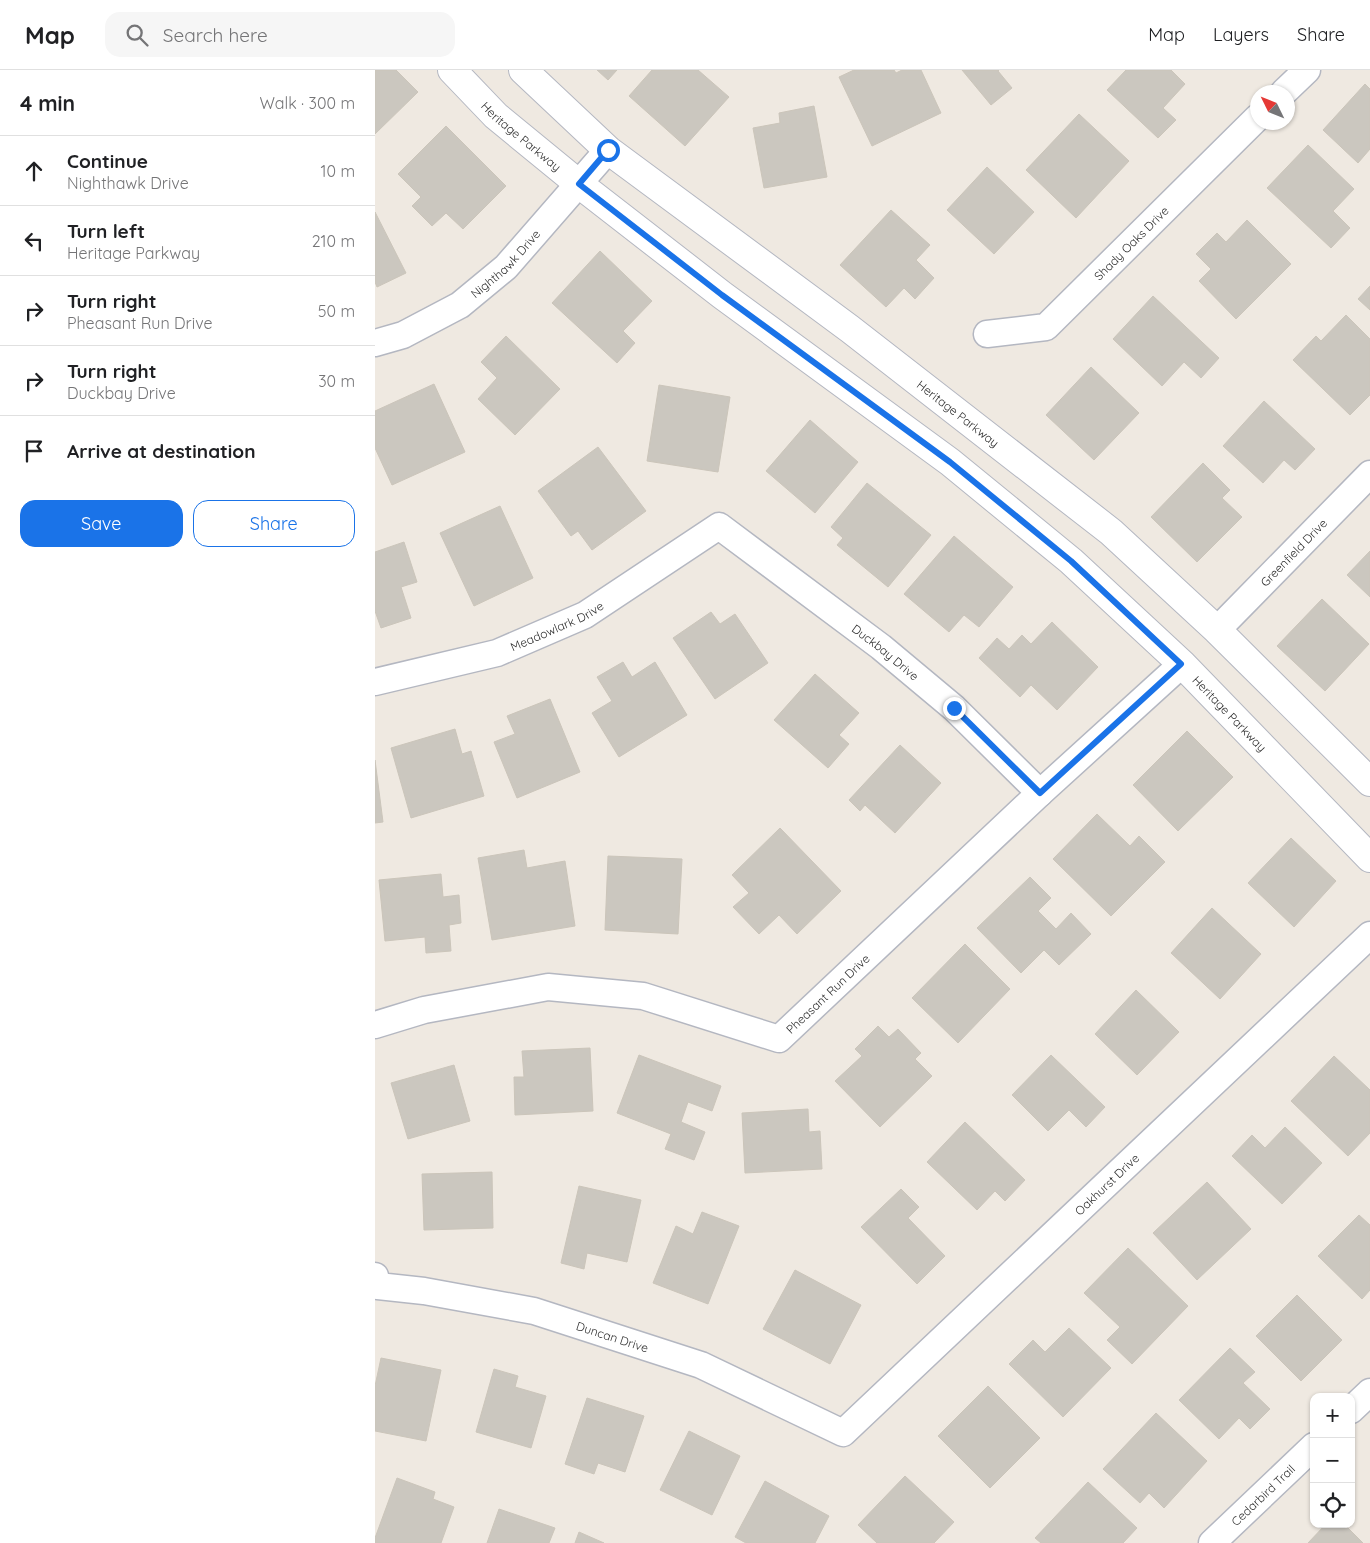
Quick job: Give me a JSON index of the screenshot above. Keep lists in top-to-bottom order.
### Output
{
  "streets": {
    "main road": ["Heritage Parkway"],
    "street": [
      "Shady Oaks Drive",
      "Nighthawk Drive",
      "Greenfield Drive",
      "Meadowlark Drive",
      "Duckbay Drive",
      "Pheasant Run Drive",
      "Oakhurst Drive",
      "Duncan Drive",
      "Cedarbird Trail"
    ]
  },
  "crossings": [
    ["Heritage Parkway", "Nighthawk Drive"],
    ["Heritage Parkway", "Greenfield Drive"],
    ["Heritage Parkway", "Pheasant Run Drive"],
    ["Meadowlark Drive", "Duckbay Drive"],
    ["Duckbay Drive", "Pheasant Run Drive"],
    ["Oakhurst Drive", "Duncan Drive"]
  ],
  "north": "top left",
  "page": {
    "header": "Map",
    "search": "Search here",
    "nav": ["Map", "Layers", "Share"],
    "heading": ["4 min", "Walk · 300 m"],
    "list": [
      ["Continue", "Nighthawk Drive", "10 m"],
      ["Turn left", "Heritage Parkway", "210 m"],
      ["Turn right", "Pheasant Run Drive", "50 m"],
      ["Turn right", "Duckbay Drive", "30 m"],
      "Arrive at destination"
    ],
    "buttons": ["Save", "Share"],
    "map_buttons": ["+", "−"]
  }
}
